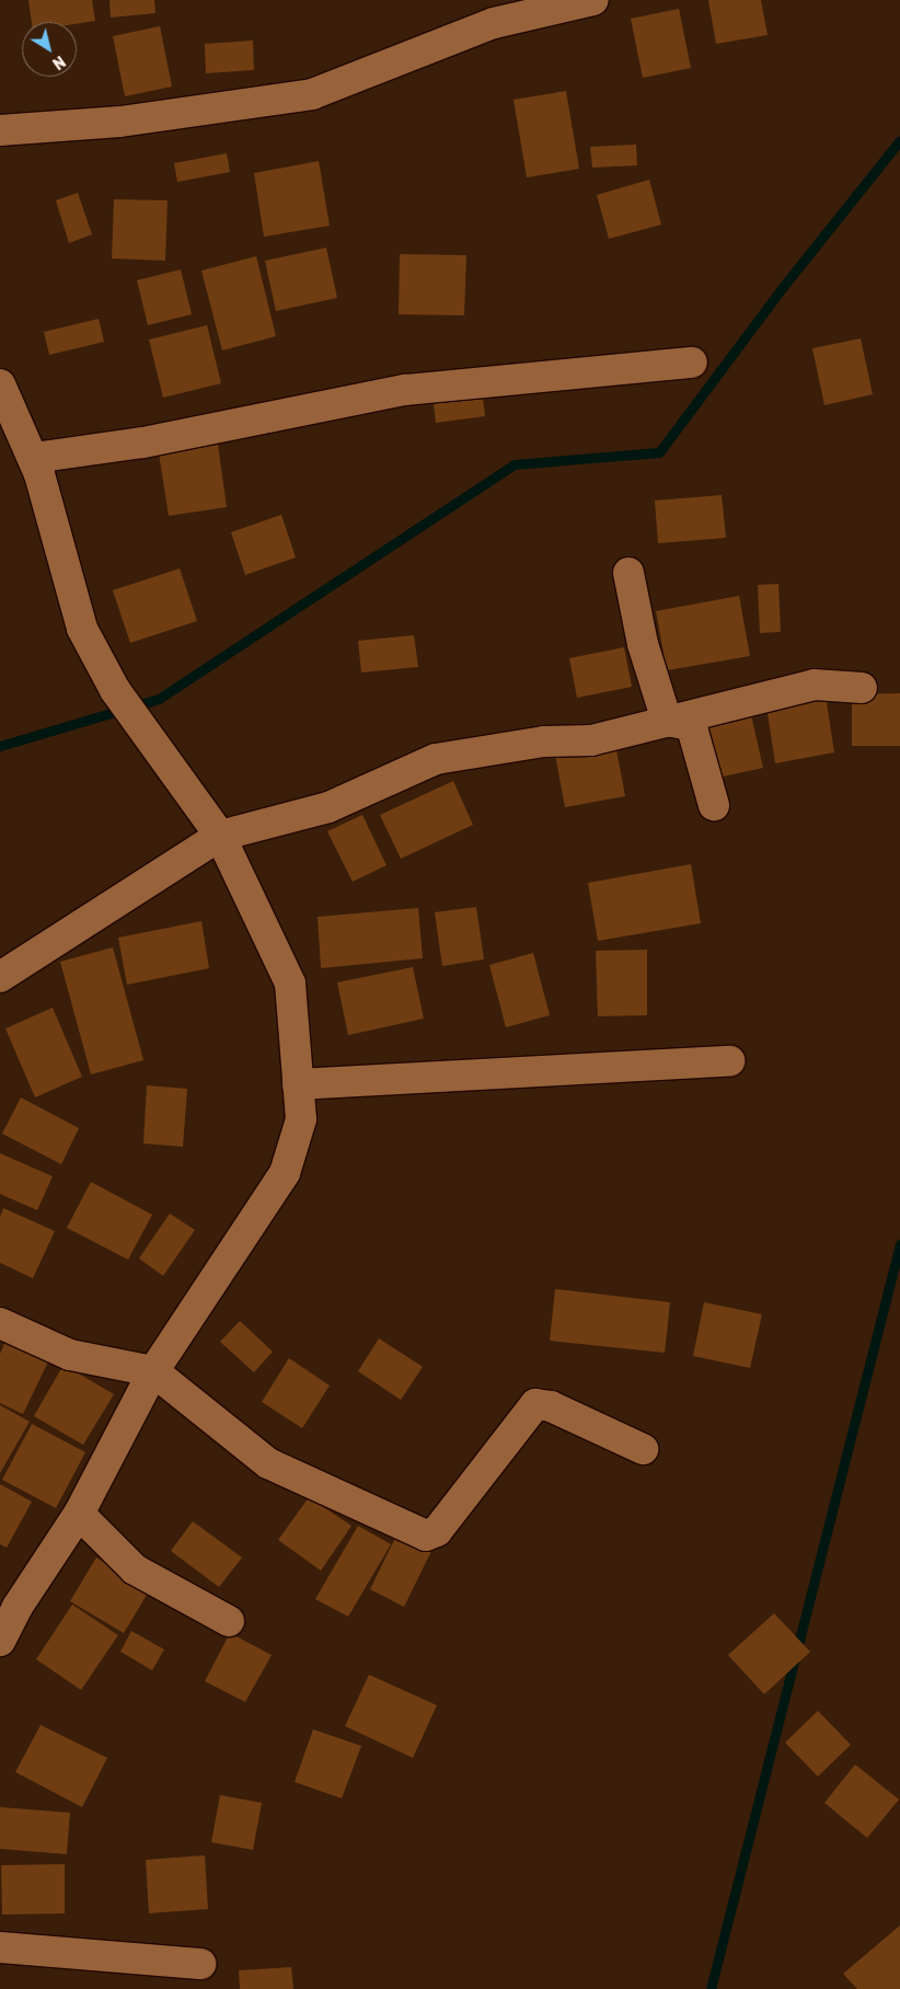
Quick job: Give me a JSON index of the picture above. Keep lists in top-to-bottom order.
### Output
{
  "north": "bottom right"
}
